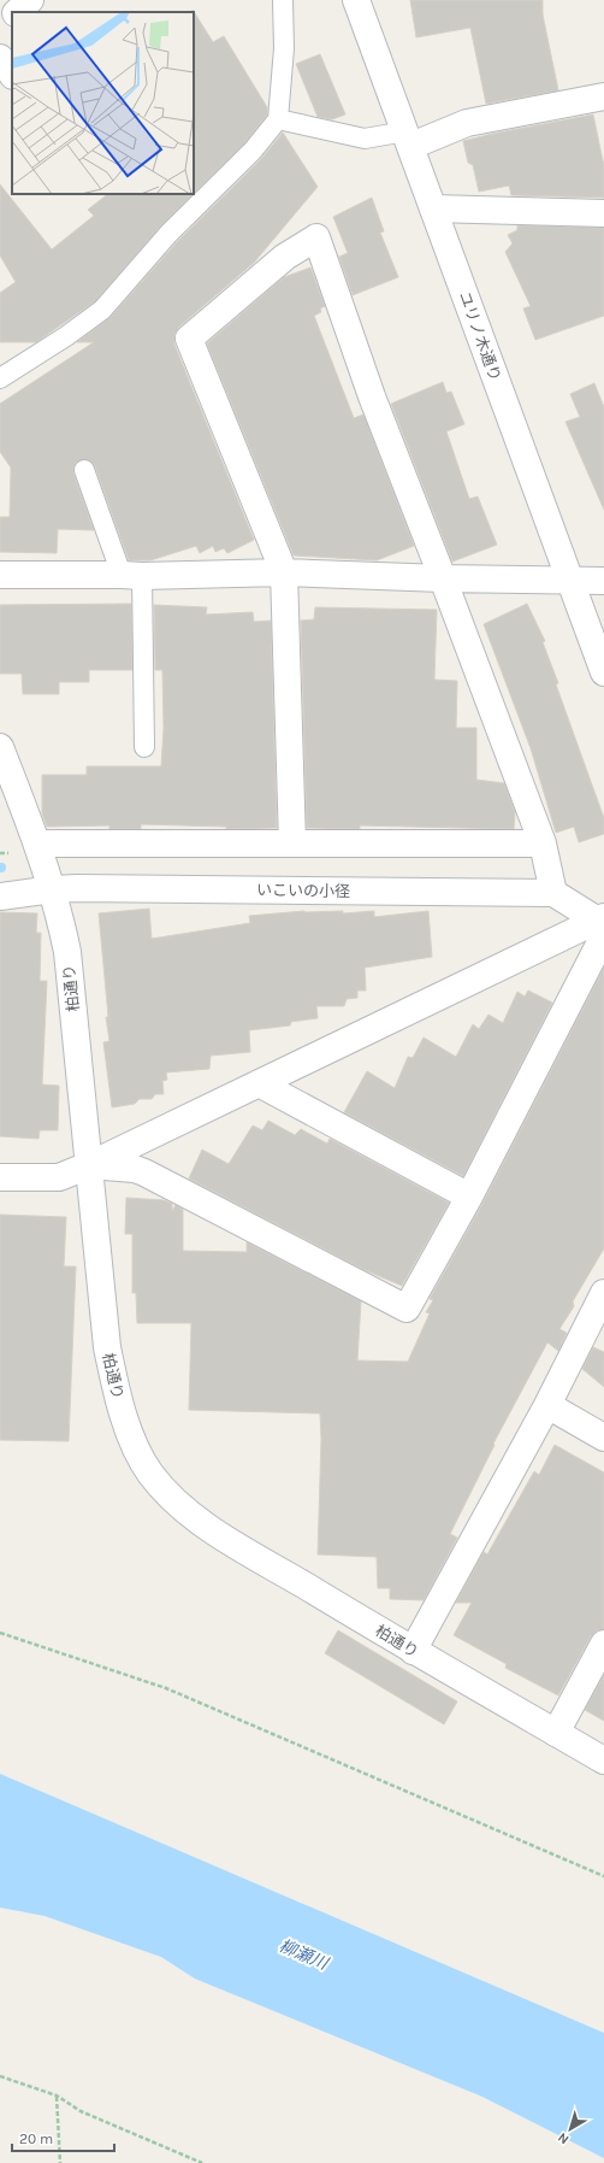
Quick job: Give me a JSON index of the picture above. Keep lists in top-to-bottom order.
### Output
{
  "streets": {
    "street": ["ユリノ木通り", "いこいの小径", "柏通り"]
  },
  "crossings": [
    ["いこいの小径", "柏通り"]
  ],
  "water": ["柳瀬川"],
  "scale_bar": "20 m",
  "north": "bottom left"
}
